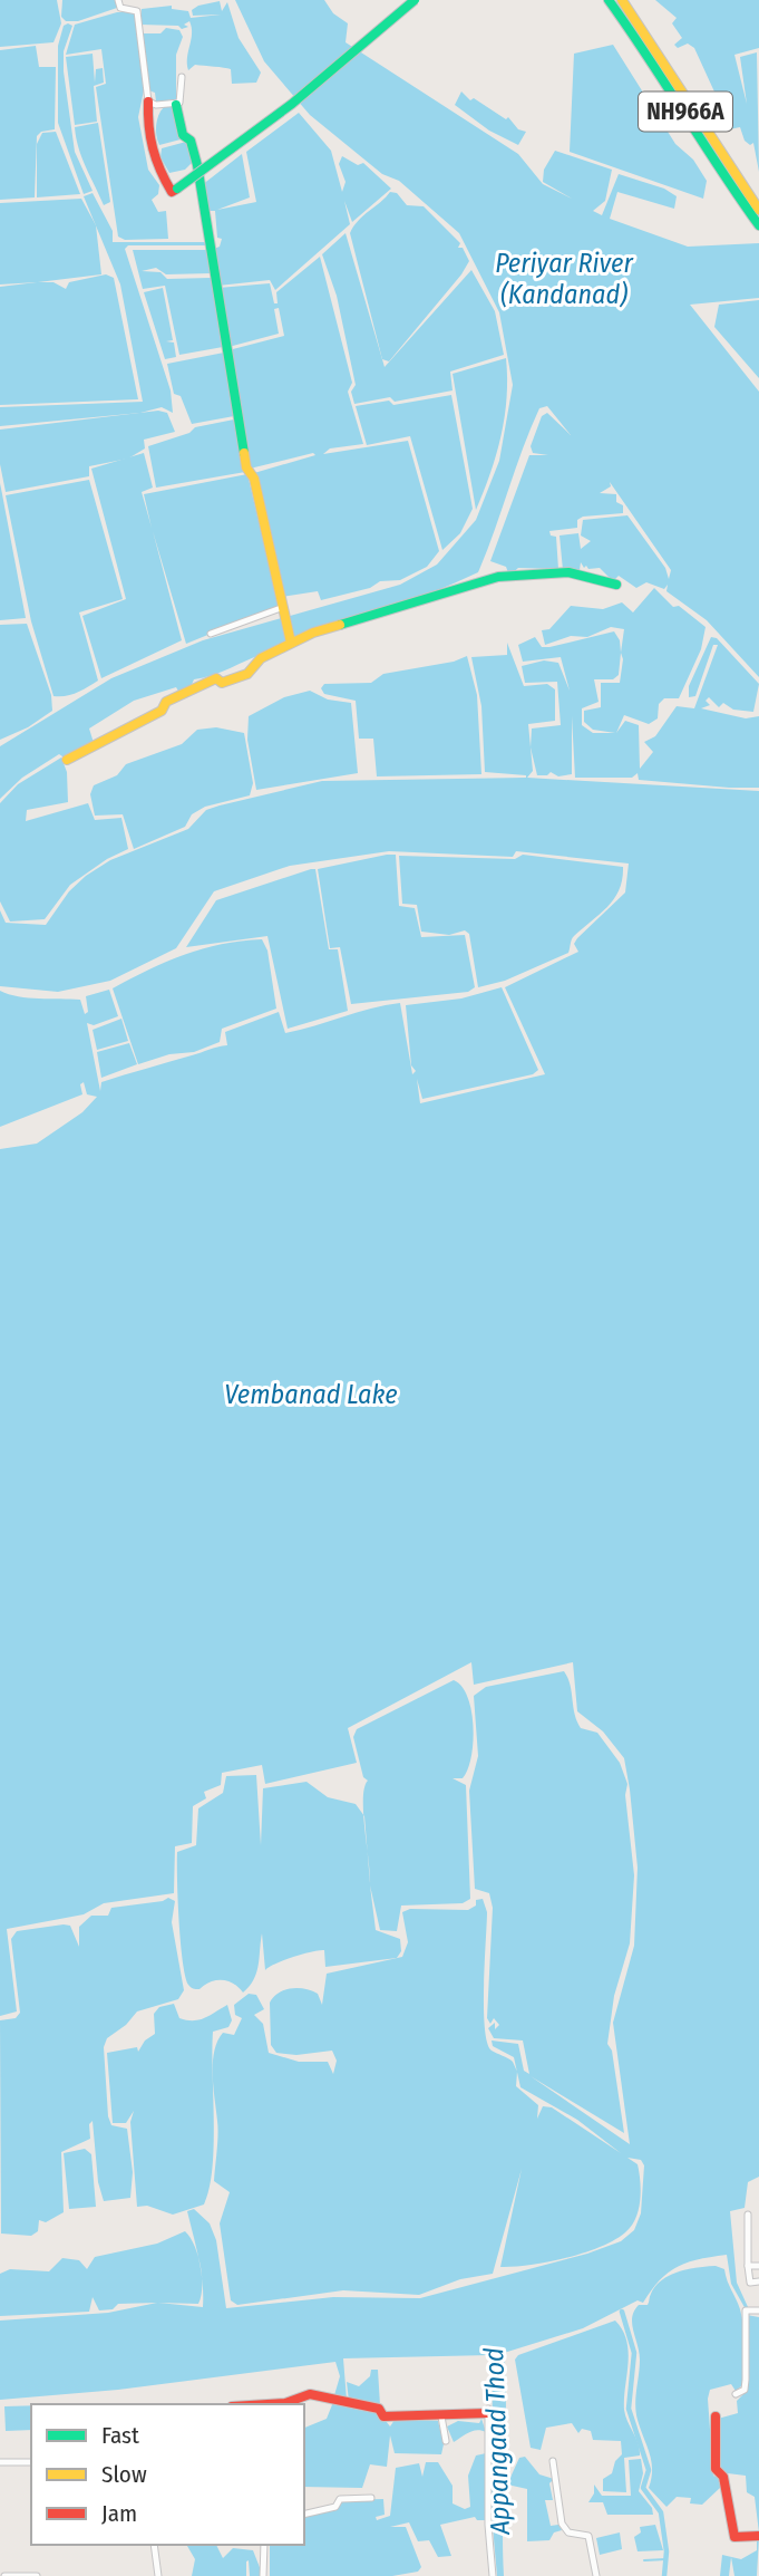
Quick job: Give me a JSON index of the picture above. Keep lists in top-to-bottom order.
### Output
{
  "streets": {
    "main road": ["NH966A"]
  },
  "water": ["Periyar River (Kandanad)", "Vembanad Lake", "Appangaad Thod"],
  "legend": ["Fast", "Slow", "Jam"]
}
